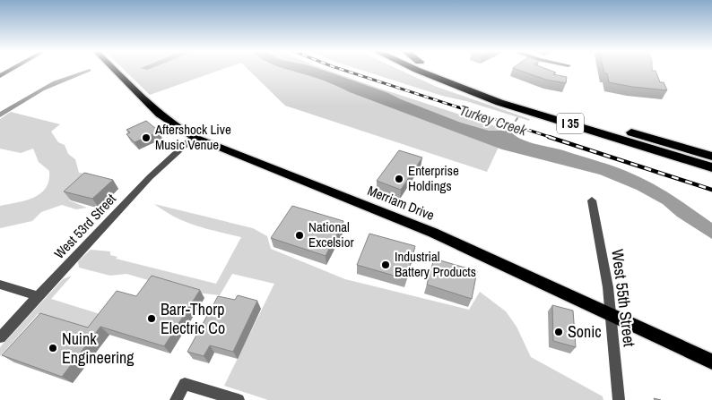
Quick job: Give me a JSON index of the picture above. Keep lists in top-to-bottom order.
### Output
{
  "streets": {
    "highway": ["I 35"],
    "main road": ["Merriam Drive"],
    "street": ["West 53rd Street", "West 55th Street"]
  },
  "crossings": [
    ["Merriam Drive", "West 53rd Street"],
    ["Merriam Drive", "West 55th Street"]
  ],
  "water": ["Turkey Creek"],
  "places": [
    "Aftershock Live Music Venue",
    "Enterprise Holdings",
    "National Excelsior",
    "Industrial Battery Products",
    "Barr-Thorp Electric Co",
    "Sonic",
    "Nuink Engineering"
  ]
}
